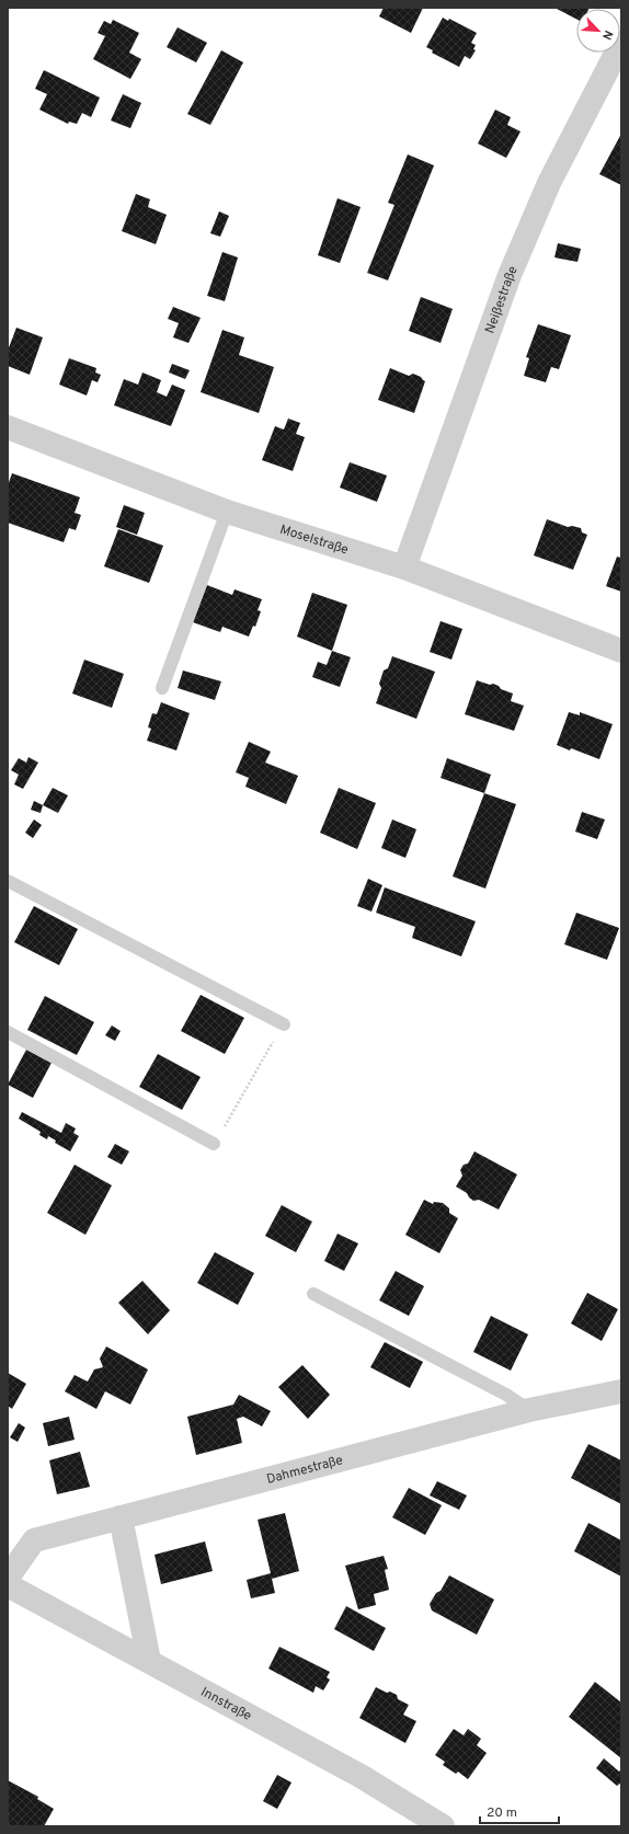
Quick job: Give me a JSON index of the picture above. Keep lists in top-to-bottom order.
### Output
{
  "streets": {
    "street": [
      "Neißestraße",
      "Moselstraße",
      "Dahmestraße",
      "Innstraße"
    ]
  },
  "crossings": [
    ["Neißestraße", "Moselstraße"]
  ],
  "scale_bar": "20 m",
  "north": "bottom right"
}
